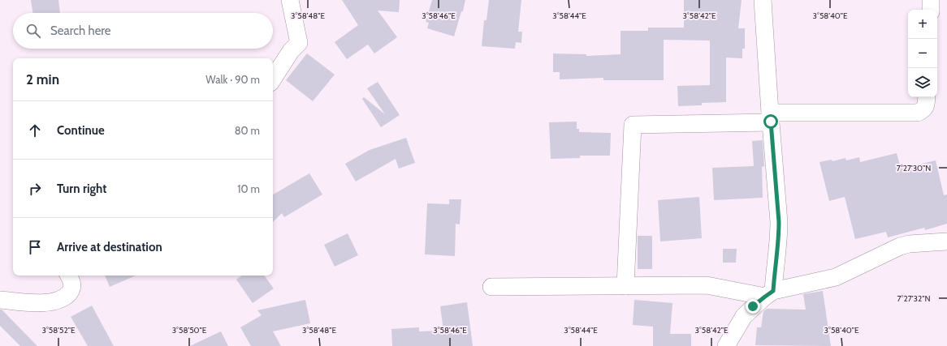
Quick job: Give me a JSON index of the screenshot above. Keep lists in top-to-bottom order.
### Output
{
  "page": {
    "map_buttons": ["+", "−"],
    "search": "Search here",
    "heading": ["2 min", "Walk · 90 m"],
    "list": [
      ["Continue", "80 m"],
      ["Turn right", "10 m"],
      "Arrive at destination"
    ]
  },
  "coordinates": [
    "3°58'48\"E",
    "3°58'46\"E",
    "3°58'44\"E",
    "3°58'42\"E",
    "3°58'40\"E",
    "7°27'30\"N",
    "7°27'32\"N",
    "3°58'52\"E",
    "3°58'50\"E"
  ]
}
